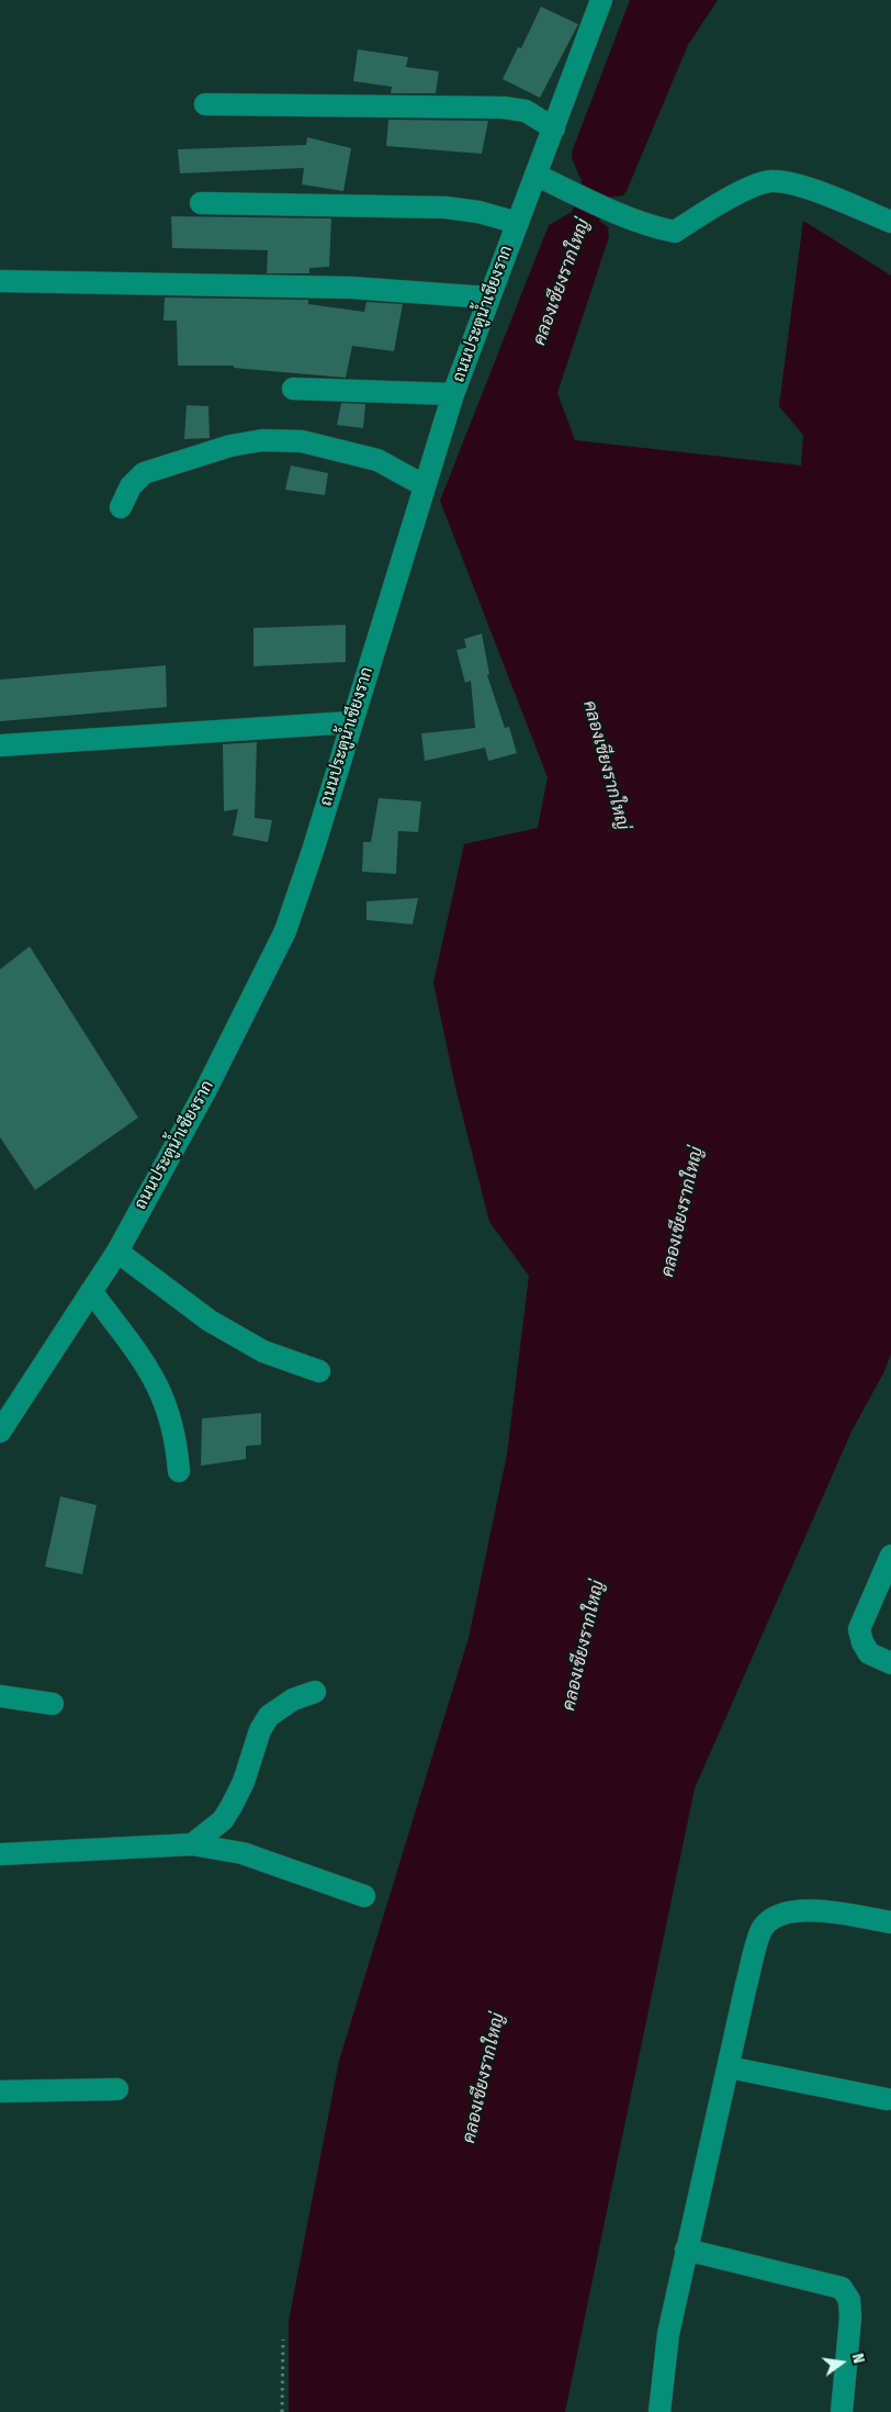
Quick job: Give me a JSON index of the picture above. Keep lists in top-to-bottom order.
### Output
{
  "streets": {
    "street": ["ถนนประตูน้ำเชียงราก"]
  },
  "water": ["คลองเชียงรากใหญ่"],
  "north": "right"
}
